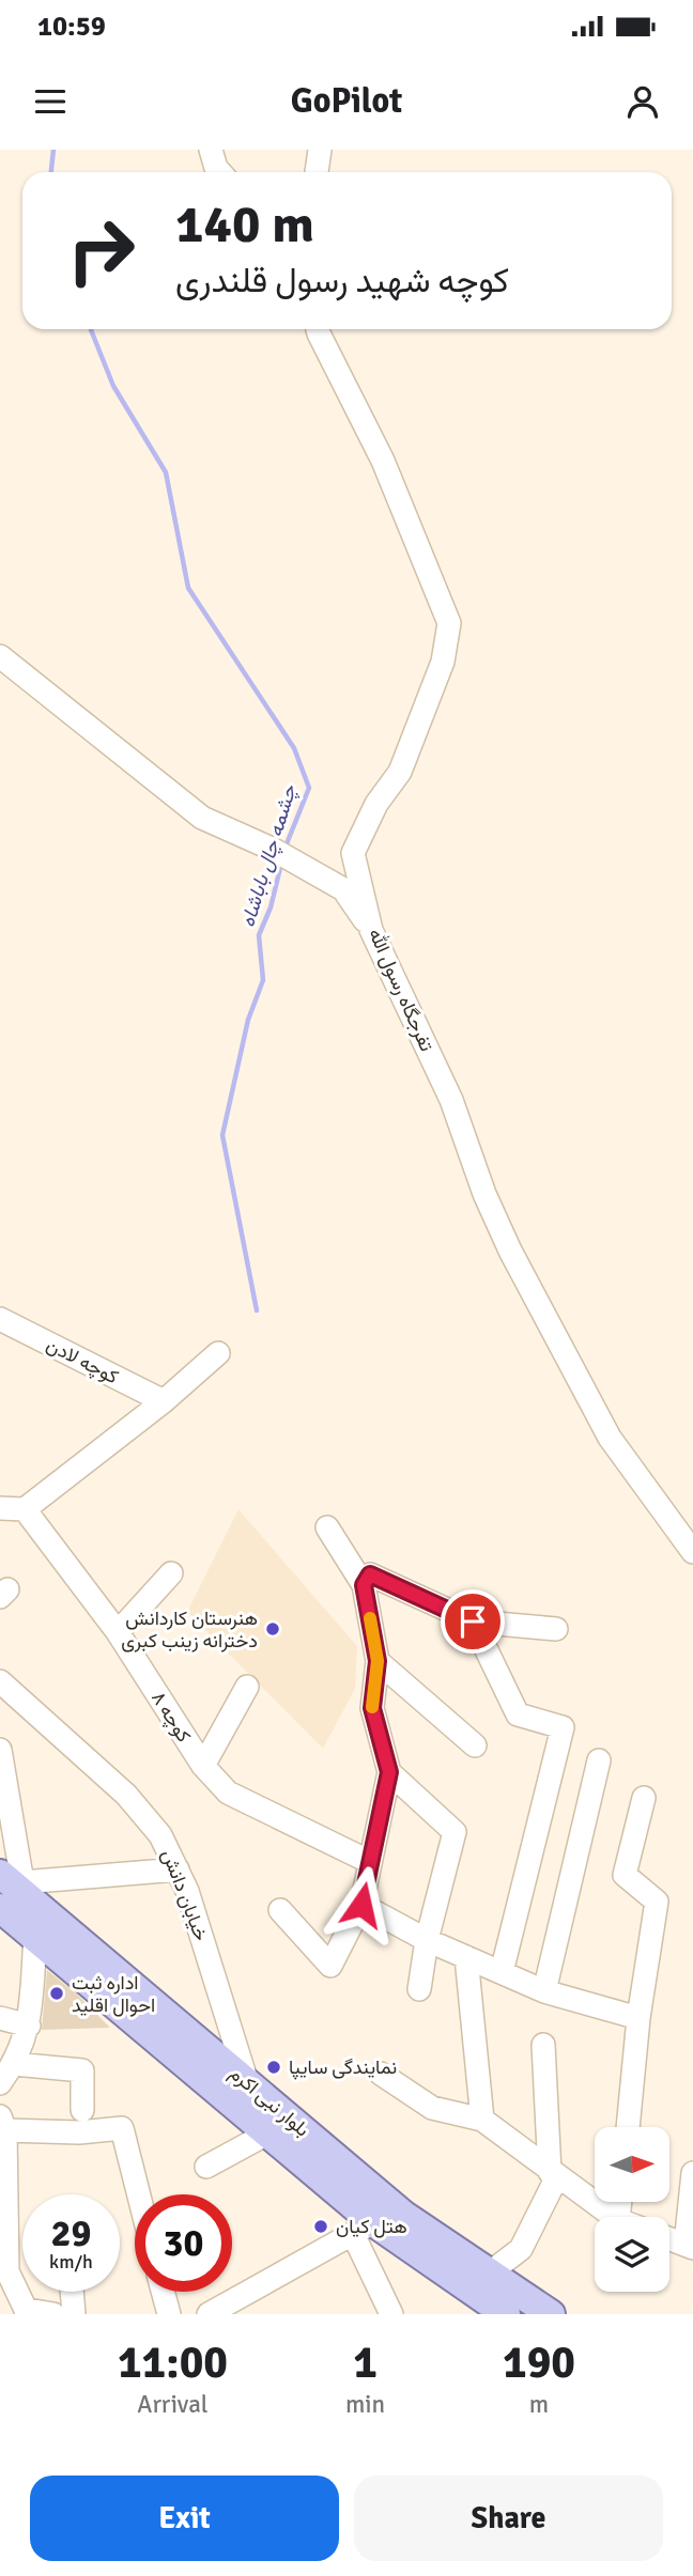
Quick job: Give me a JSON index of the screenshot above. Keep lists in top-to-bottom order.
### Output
{
  "streets": {
    "main road": ["بلوار نبی اکرم"],
    "street": [
      "تفرجگاه رسول الله",
      "کوچه لادن",
      "کوچه ۸",
      "خیابان دانش"
    ]
  },
  "crossings": [
    ["خیابان دانش", "بلوار نبی اکرم"]
  ],
  "water": ["چشمه چال باباشاه"],
  "places": [
    "هنرستان کاردانش دخترانه زینب کبری",
    "اداره ثبت احوال اقلید",
    "نمایندگی سایپا",
    "هتل کیان"
  ],
  "north": "right",
  "page": {
    "status": "10:59",
    "header": "GoPilot",
    "turn": ["140 m", "کوچه شهید رسول قلندری"],
    "speed": "29 km/h",
    "limit": "30",
    "eta": [
      "11:00",
      "Arrival",
      "1",
      "min",
      "190",
      "m"
    ],
    "buttons": ["Exit", "Share"]
  }
}
